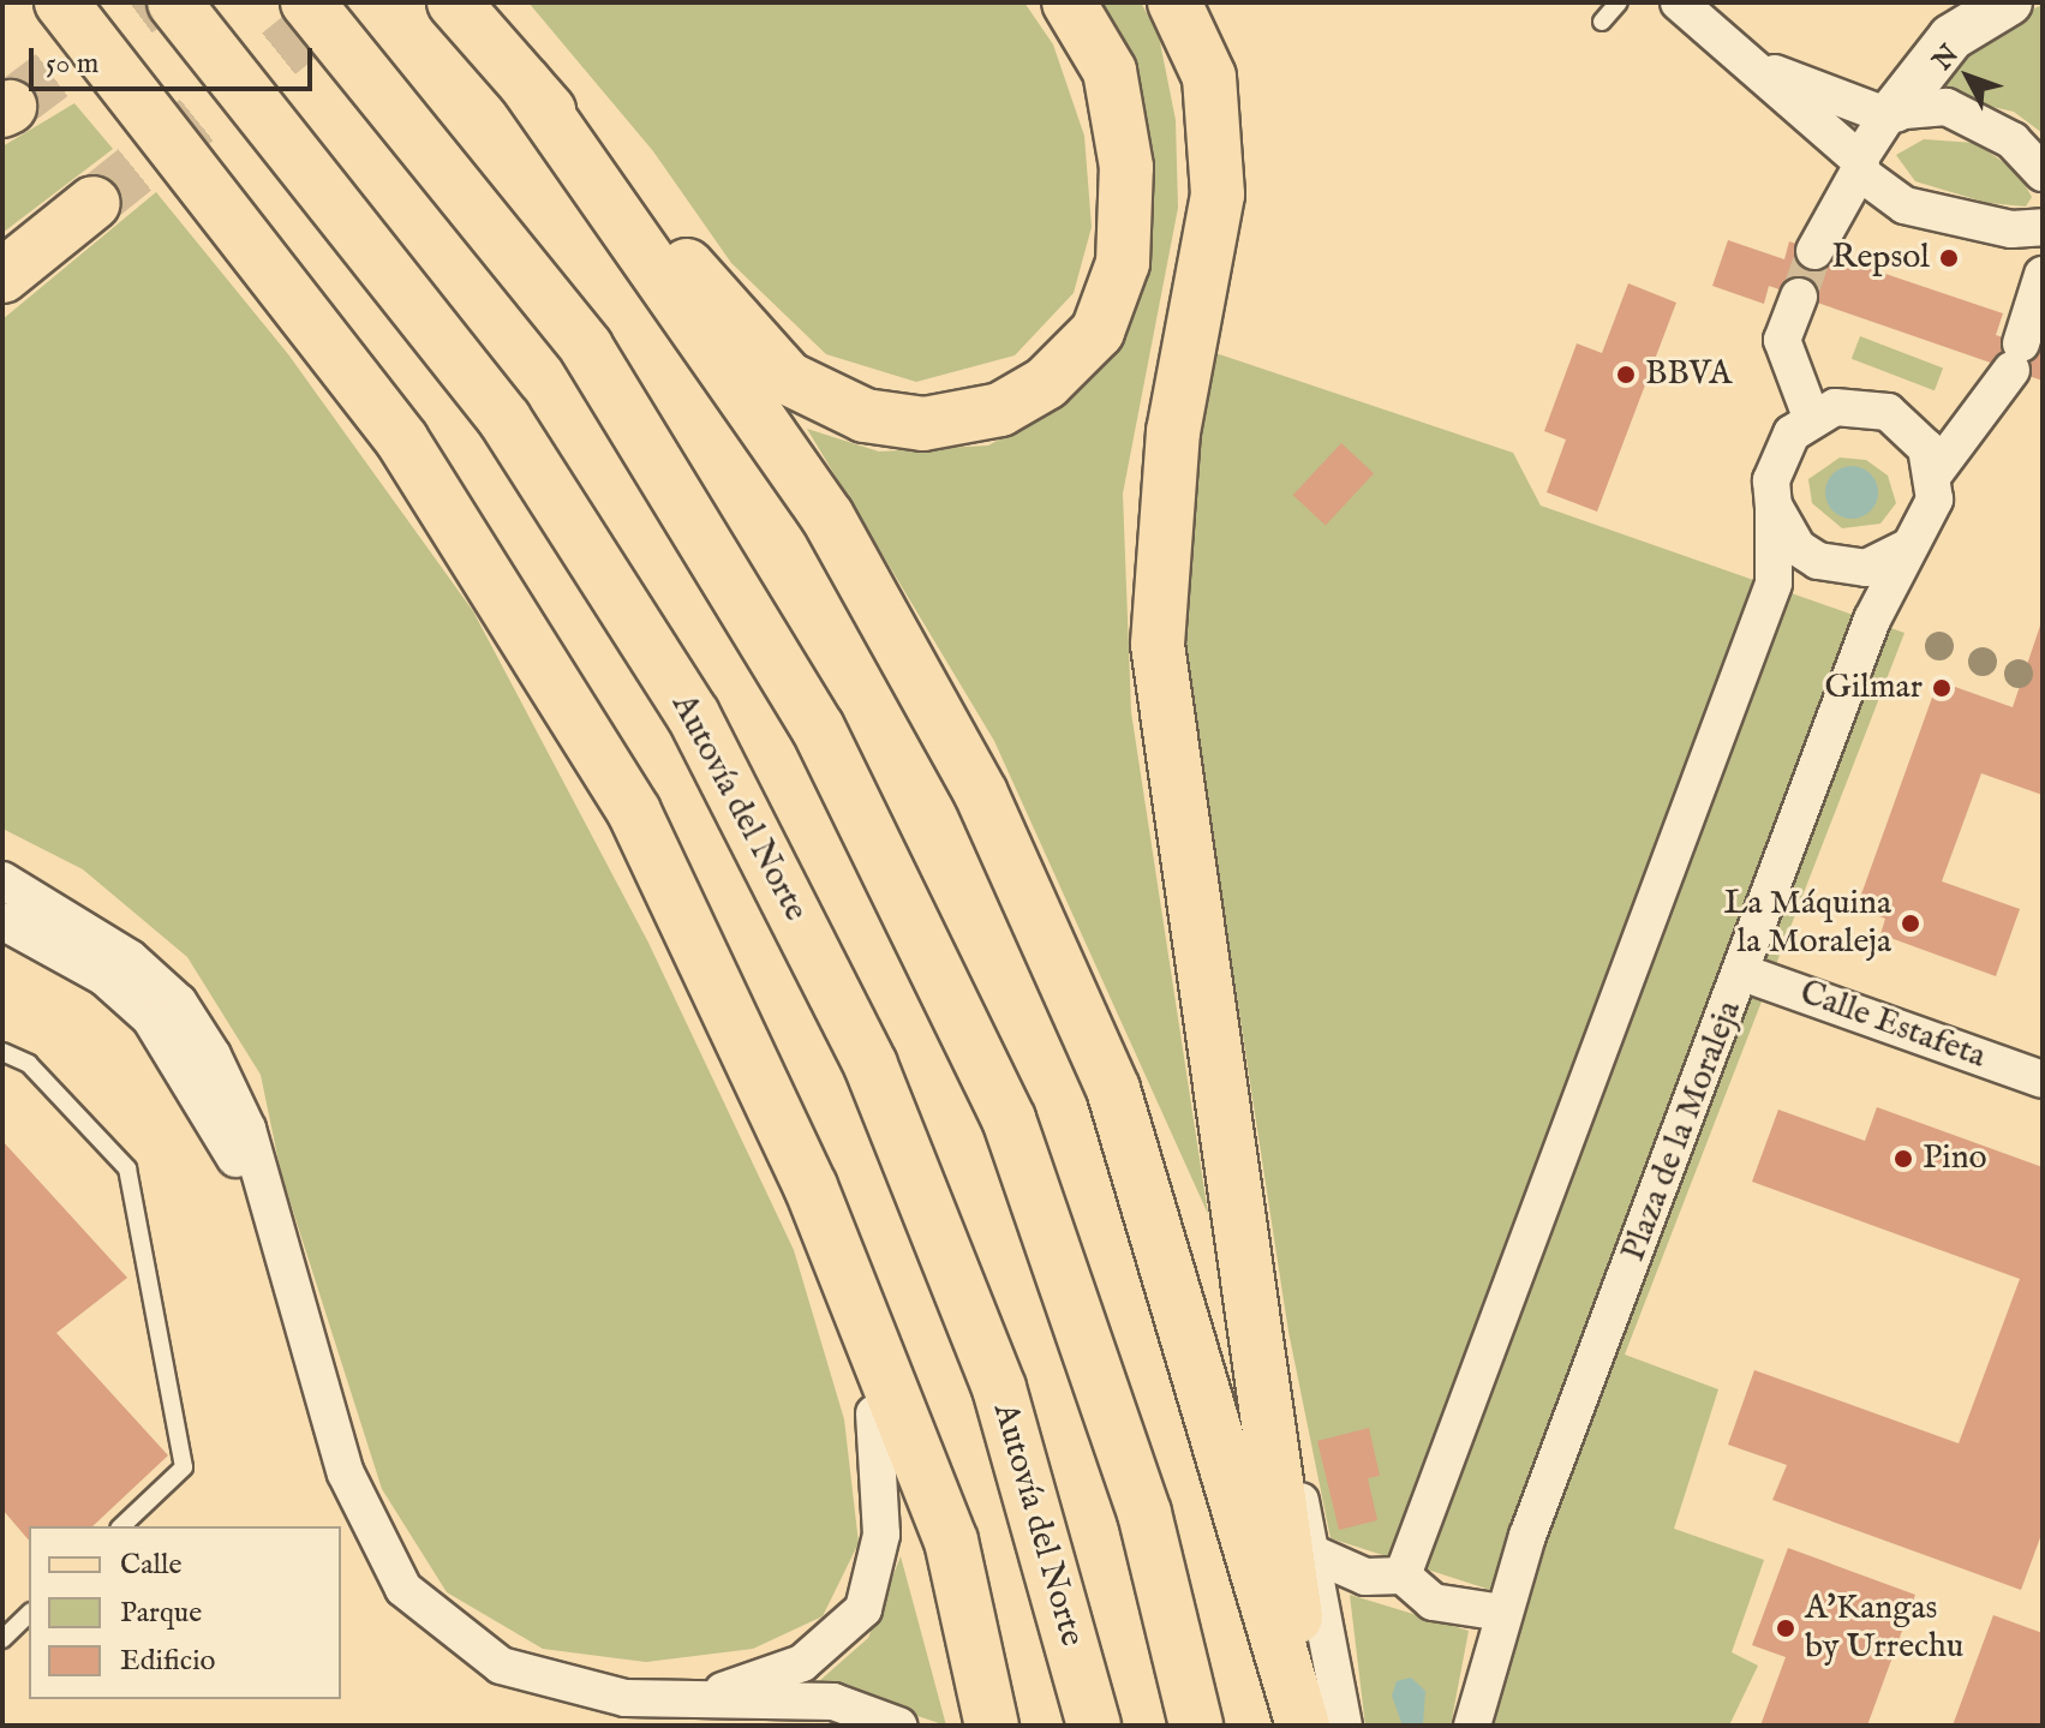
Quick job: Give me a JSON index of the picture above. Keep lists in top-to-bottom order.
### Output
{
  "streets": {
    "main road": ["Autovía del Norte"],
    "street": ["Calle Estafeta", "Plaza de la Moraleja"]
  },
  "crossings": [
    ["Calle Estafeta", "Plaza de la Moraleja"]
  ],
  "places": [
    "Repsol",
    "BBVA",
    "Gilmar",
    "La Máquina la Moraleja",
    "Pino",
    "A'Kangas by Urrechu"
  ],
  "legend": ["Calle", "Parque", "Edificio"],
  "scale_bar": "50 m",
  "north": "top left"
}
